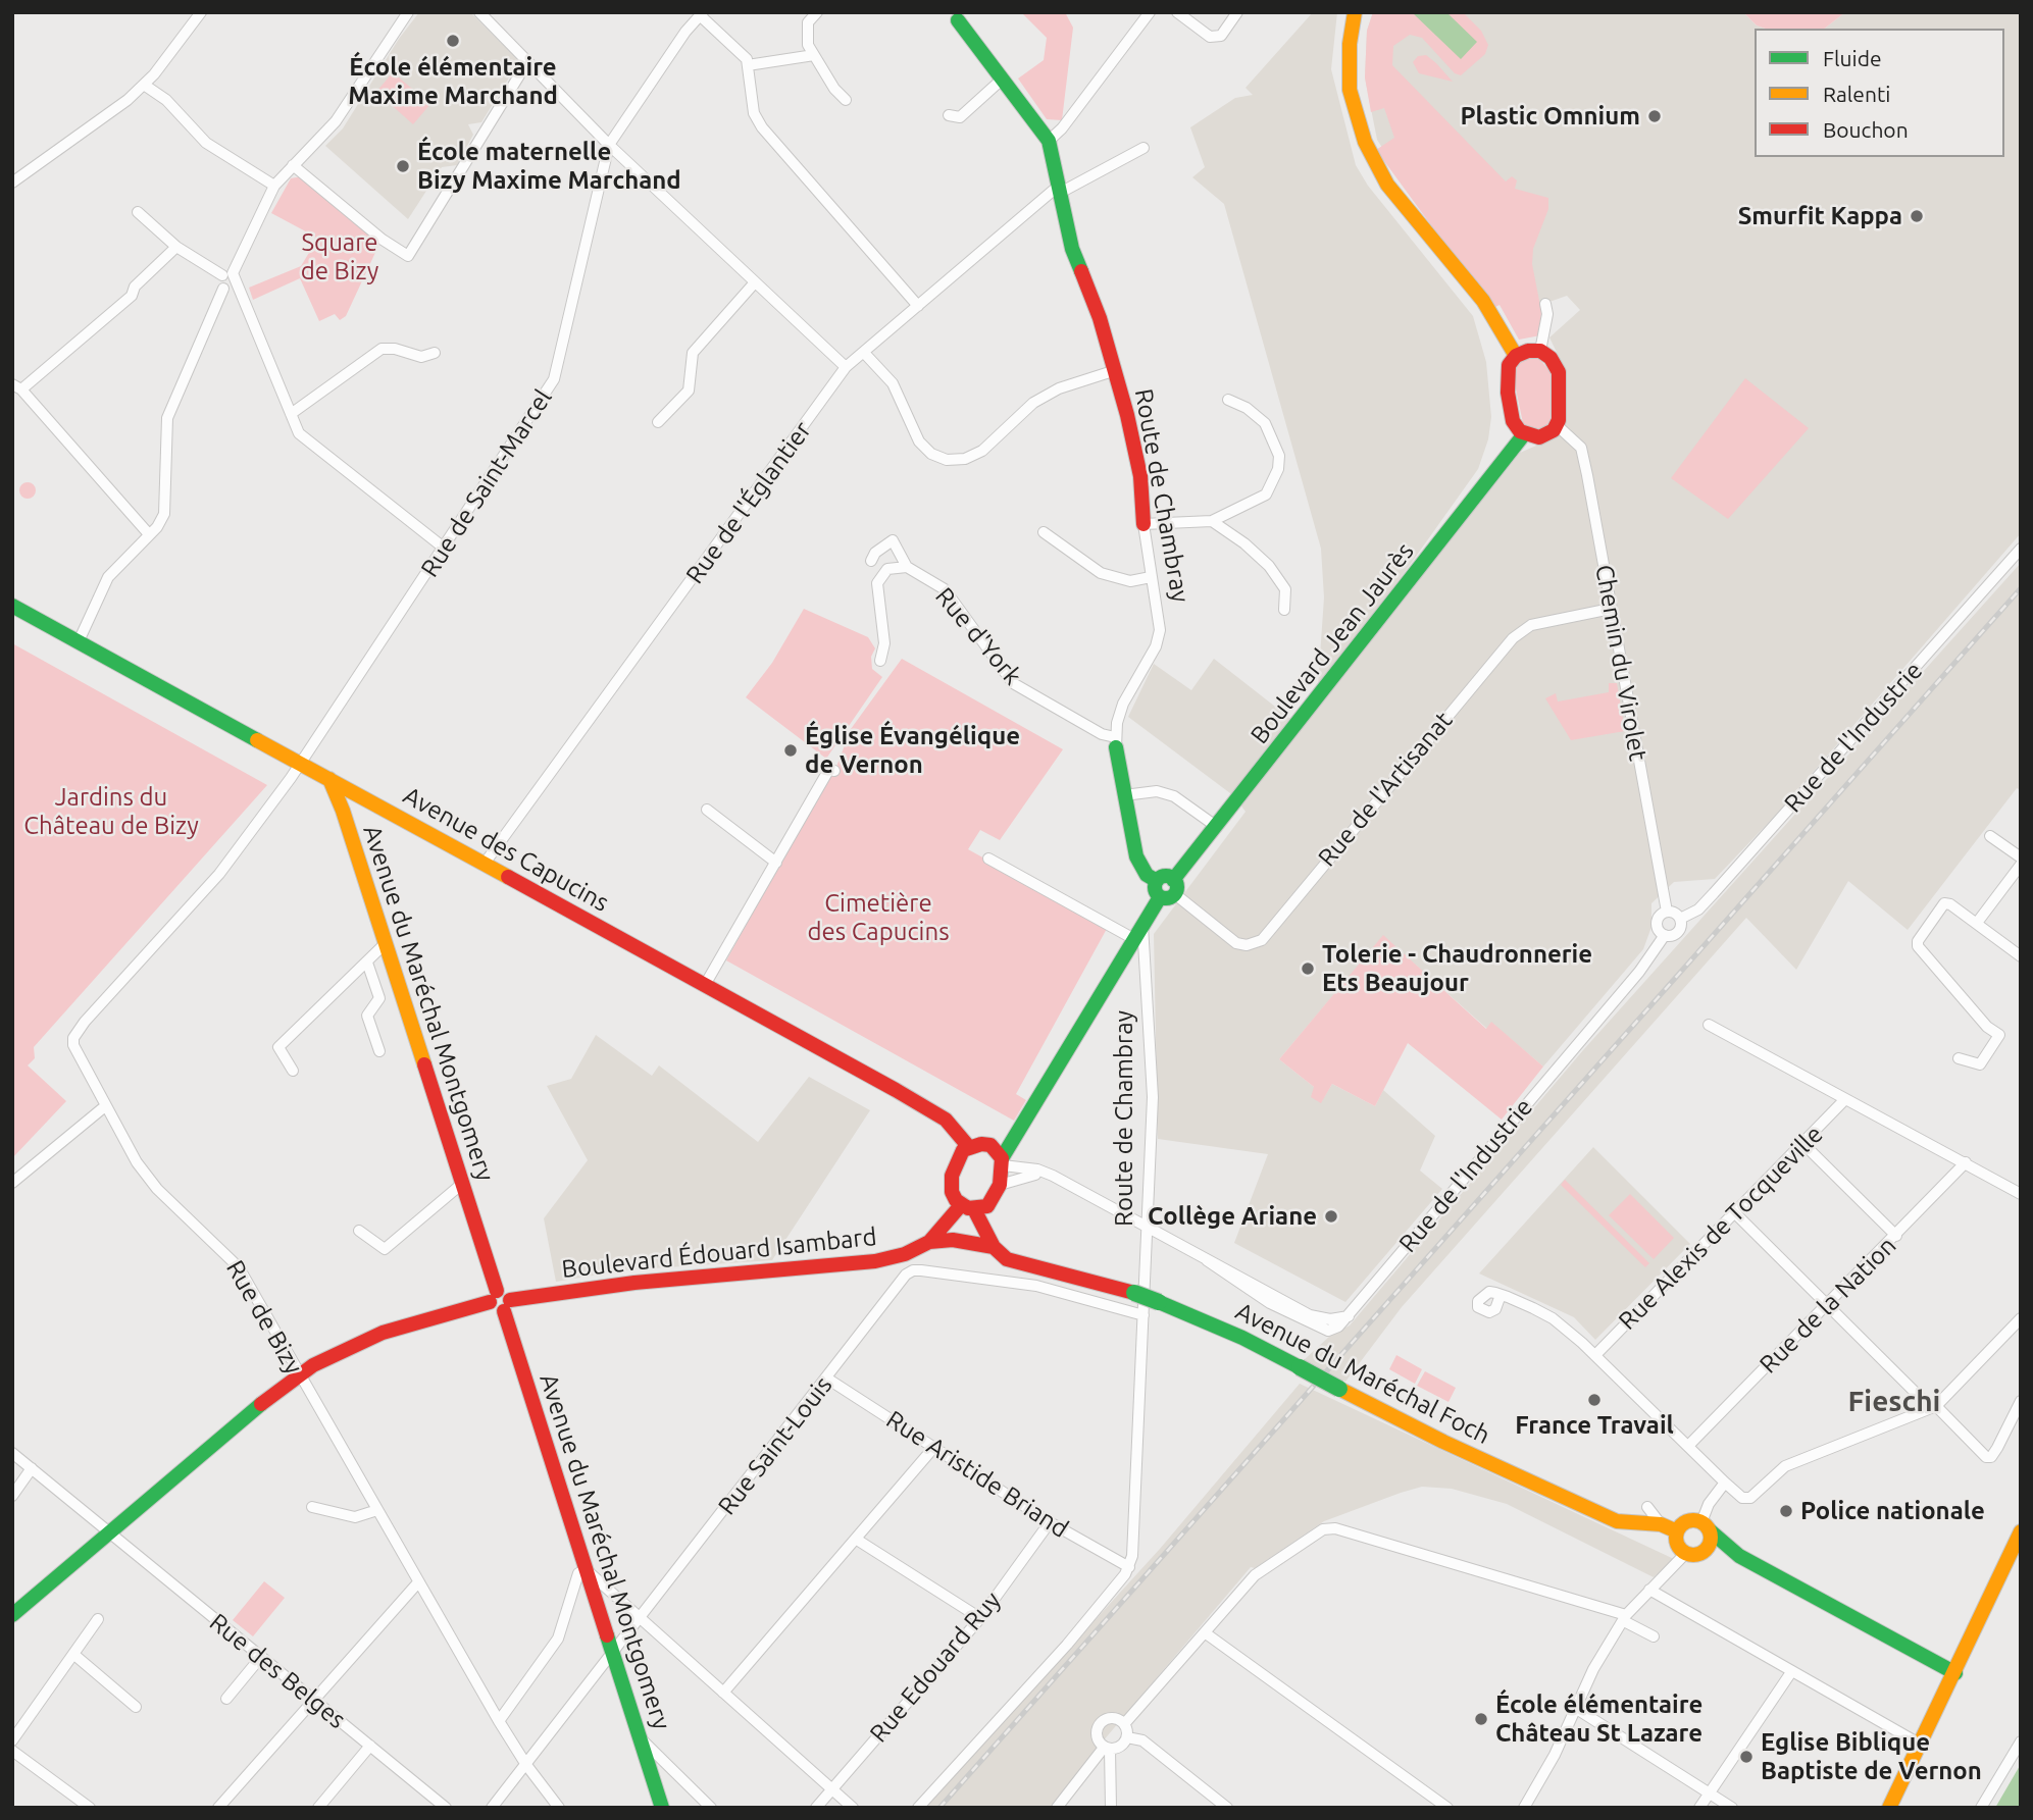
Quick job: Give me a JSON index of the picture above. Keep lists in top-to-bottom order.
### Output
{
  "streets": {
    "main road": [
      "Route de Chambray",
      "Boulevard Jean Jaurès",
      "Avenue des Capucins",
      "Avenue du Maréchal Montgomery",
      "Boulevard Édouard Isambard",
      "Avenue du Maréchal Foch"
    ],
    "street": [
      "Rue de Saint-Marcel",
      "Rue de l'Églantier",
      "Rue d'York",
      "Chemin du Virolet",
      "Rue de l'Industrie",
      "Rue de l'Artisanat",
      "Rue Alexis de Tocqueville",
      "Rue de la Nation",
      "Rue de Bizy",
      "Rue Saint-Louis",
      "Rue Aristide Briand",
      "Rue Edouard Ruy",
      "Rue des Belges"
    ]
  },
  "crossings": [
    ["Rue de Saint-Marcel", "Avenue des Capucins"],
    ["Rue de Saint-Marcel", "Rue de Bizy"],
    ["Route de Chambray", "Rue de l'Églantier"],
    ["Route de Chambray", "Rue d'York"],
    ["Route de Chambray", "Boulevard Jean Jaurès"],
    ["Route de Chambray", "Rue de l'Industrie"],
    ["Route de Chambray", "Rue de l'Artisanat"],
    ["Route de Chambray", "Rue Saint-Louis"],
    ["Route de Chambray", "Rue Aristide Briand"],
    ["Rue de l'Églantier", "Avenue des Capucins"],
    ["Boulevard Jean Jaurès", "Chemin du Virolet"],
    ["Boulevard Jean Jaurès", "Rue de l'Artisanat"],
    ["Boulevard Jean Jaurès", "Avenue des Capucins"],
    ["Boulevard Jean Jaurès", "Boulevard Édouard Isambard"],
    ["Chemin du Virolet", "Rue de l'Industrie"],
    ["Chemin du Virolet", "Rue de l'Artisanat"],
    ["Avenue des Capucins", "Avenue du Maréchal Montgomery"],
    ["Avenue des Capucins", "Boulevard Édouard Isambard"],
    ["Avenue des Capucins", "Rue de Bizy"],
    ["Avenue du Maréchal Montgomery", "Boulevard Édouard Isambard"],
    ["Avenue du Maréchal Montgomery", "Rue Saint-Louis"],
    ["Boulevard Édouard Isambard", "Rue de Bizy"],
    ["Boulevard Édouard Isambard", "Avenue du Maréchal Foch"],
    ["Boulevard Édouard Isambard", "Rue des Belges"],
    ["Rue de Bizy", "Rue Saint-Louis"],
    ["Rue Saint-Louis", "Rue Aristide Briand"],
    ["Rue Aristide Briand", "Rue Edouard Ruy"]
  ],
  "districts": ["Fieschi"],
  "parks": ["Square de Bizy", "Jardins du Château de Bizy", "Cimetière des Capucins"],
  "places": [
    "École élémentaire Maxime Marchand",
    "Plastic Omnium",
    "École maternelle Bizy Maxime Marchand",
    "Smurfit Kappa",
    "Église Évangélique de Vernon",
    "Tolerie - Chaudronnerie Ets Beaujour",
    "Collège Ariane",
    "France Travail",
    "Police nationale",
    "École élémentaire Château St Lazare",
    "Eglise Biblique Baptiste de Vernon"
  ],
  "legend": ["Fluide", "Ralenti", "Bouchon"]
}
